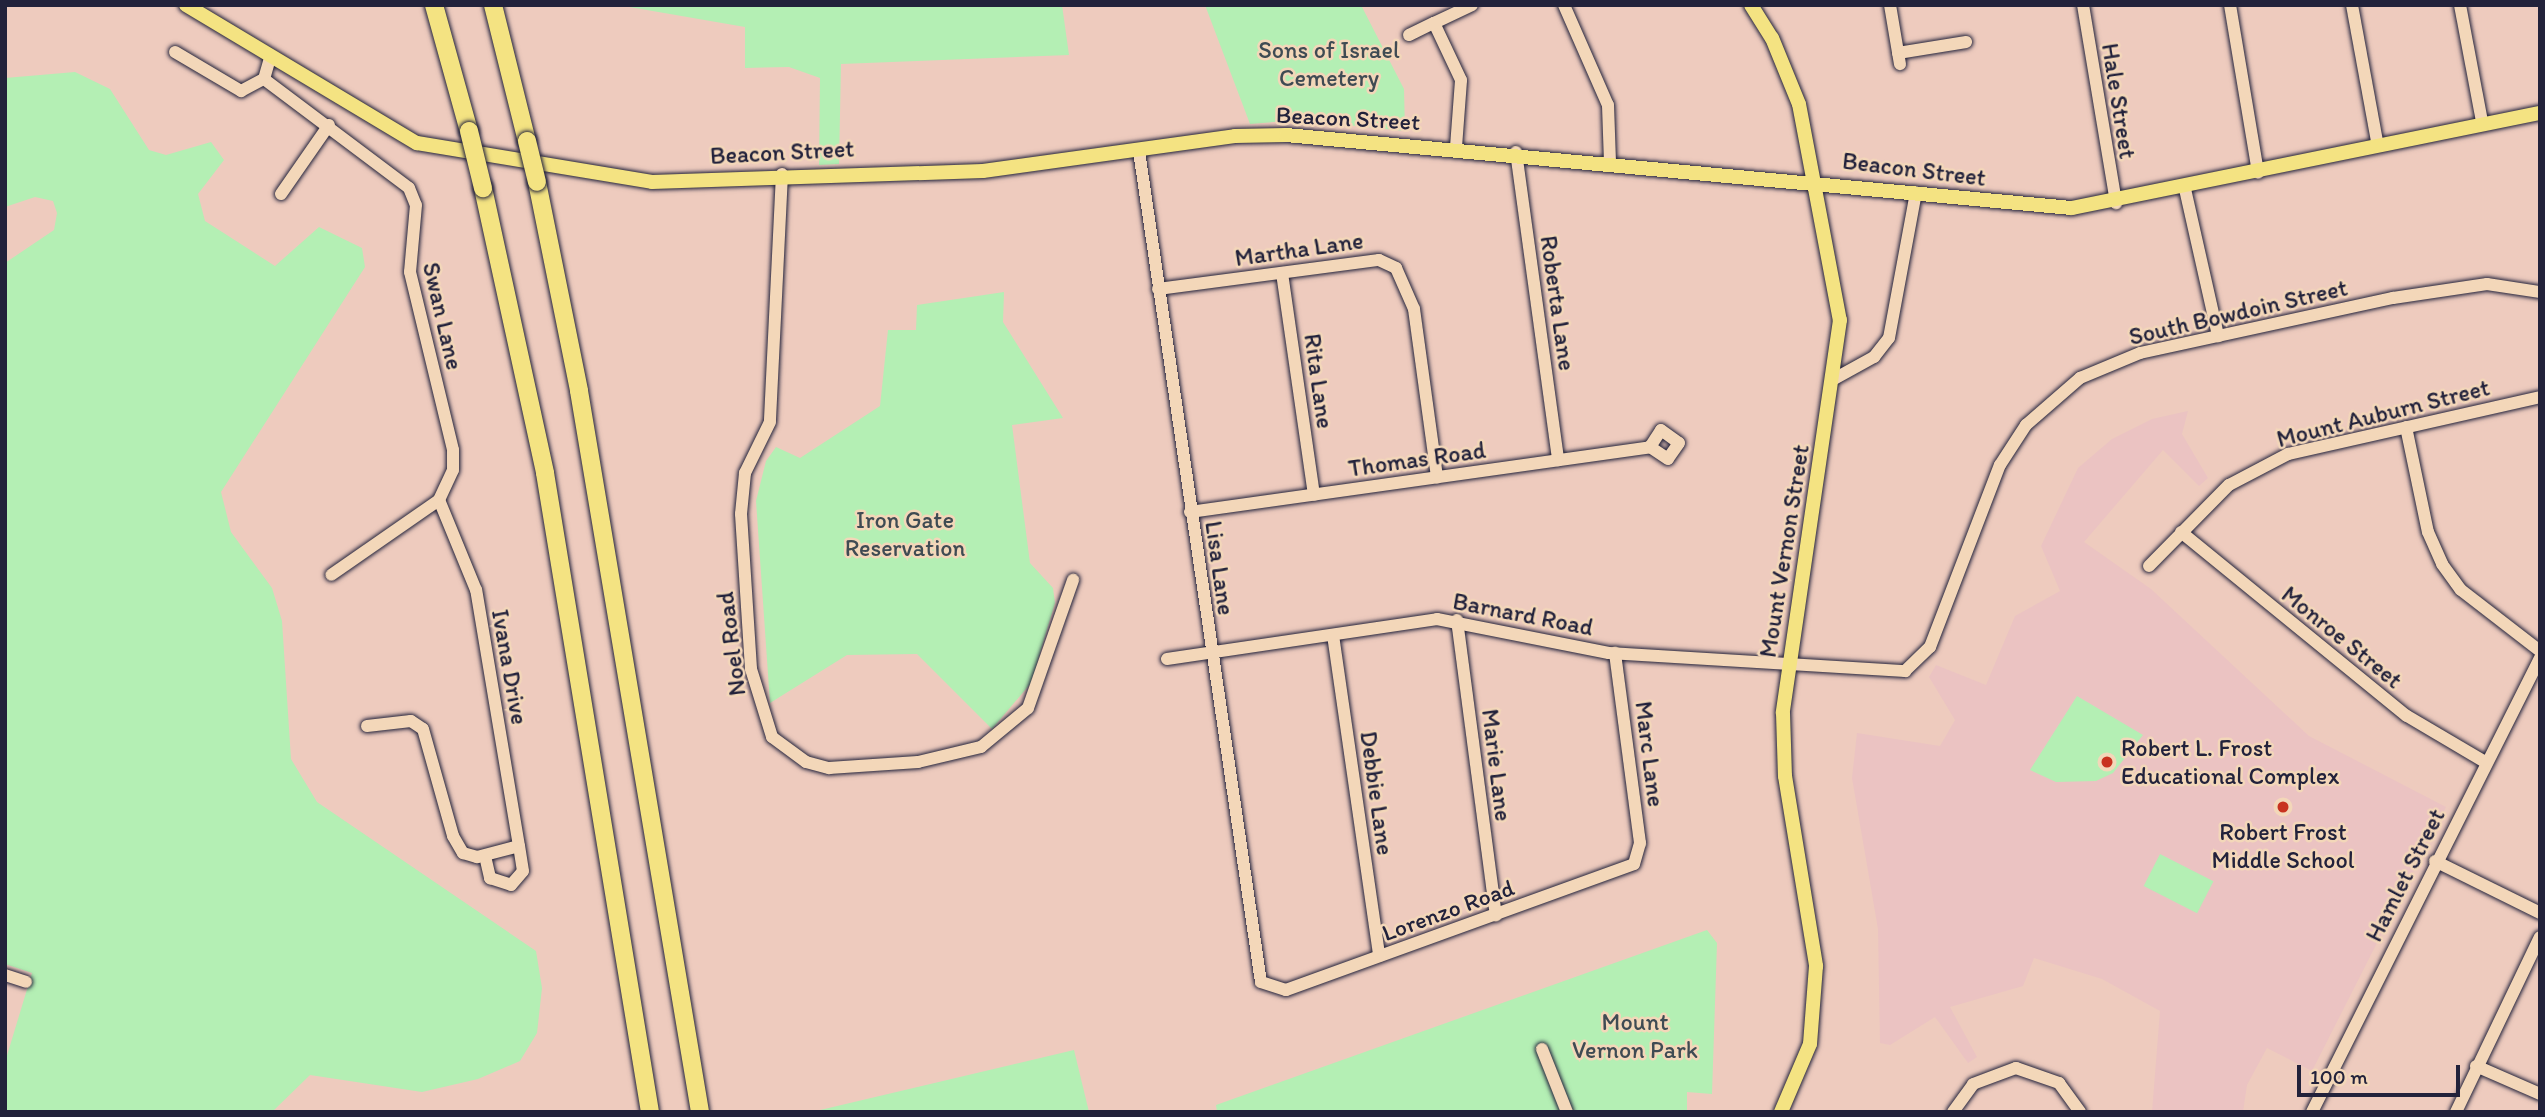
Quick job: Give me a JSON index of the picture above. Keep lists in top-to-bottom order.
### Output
{
  "streets": {
    "main road": ["Beacon Street", "Mount Vernon Street"],
    "street": [
      "Hale Street",
      "Martha Lane",
      "Roberta Lane",
      "South Bowdoin Street",
      "Swan Lane",
      "Rita Lane",
      "Mount Auburn Street",
      "Thomas Road",
      "Lisa Lane",
      "Barnard Road",
      "Monroe Street",
      "Noel Road",
      "Ivana Drive",
      "Marc Lane",
      "Marie Lane",
      "Debbie Lane",
      "Hamlet Street",
      "Lorenzo Road"
    ]
  },
  "crossings": [
    ["Hale Street", "Beacon Street"],
    ["Beacon Street", "Roberta Lane"],
    ["Beacon Street", "Mount Vernon Street"],
    ["Beacon Street", "Lisa Lane"],
    ["Beacon Street", "Noel Road"],
    ["Martha Lane", "Rita Lane"],
    ["Martha Lane", "Thomas Road"],
    ["Martha Lane", "Lisa Lane"],
    ["Roberta Lane", "Thomas Road"],
    ["South Bowdoin Street", "Barnard Road"],
    ["Swan Lane", "Ivana Drive"],
    ["Rita Lane", "Thomas Road"],
    ["Mount Auburn Street", "Monroe Street"],
    ["Thomas Road", "Lisa Lane"],
    ["Mount Vernon Street", "Barnard Road"],
    ["Lisa Lane", "Barnard Road"],
    ["Lisa Lane", "Lorenzo Road"],
    ["Barnard Road", "Marc Lane"],
    ["Barnard Road", "Marie Lane"],
    ["Barnard Road", "Debbie Lane"],
    ["Monroe Street", "Hamlet Street"],
    ["Marc Lane", "Lorenzo Road"],
    ["Marie Lane", "Lorenzo Road"],
    ["Debbie Lane", "Lorenzo Road"]
  ],
  "parks": ["Sons of Israel Cemetery", "Iron Gate Reservation", "Mount Vernon Park"],
  "places": ["Robert L. Frost Educational Complex", "Robert Frost Middle School"],
  "scale_bar": "100 m"
}
